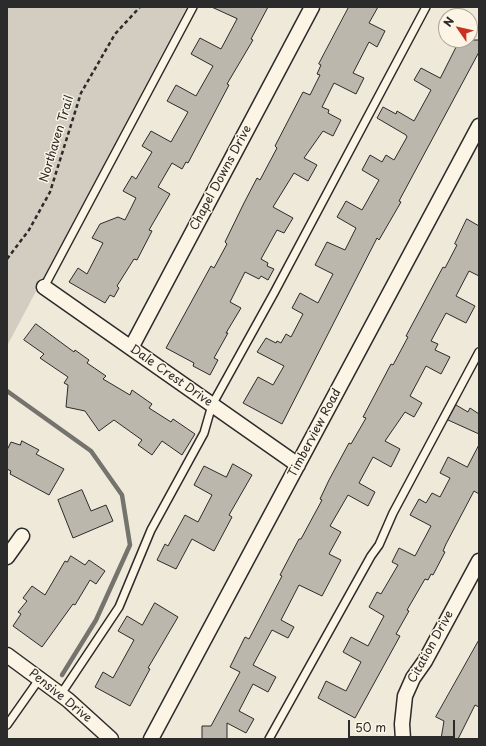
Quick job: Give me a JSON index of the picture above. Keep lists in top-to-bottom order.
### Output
{
  "streets": {
    "street": [
      "Chapel Downs Drive",
      "Dale Crest Drive",
      "Timberview Road",
      "Citation Drive",
      "Pensive Drive"
    ],
    "path": ["Northaven Trail"]
  },
  "crossings": [
    ["Chapel Downs Drive", "Dale Crest Drive"],
    ["Dale Crest Drive", "Timberview Road"]
  ],
  "scale_bar": "50 m",
  "north": "top left"
}
